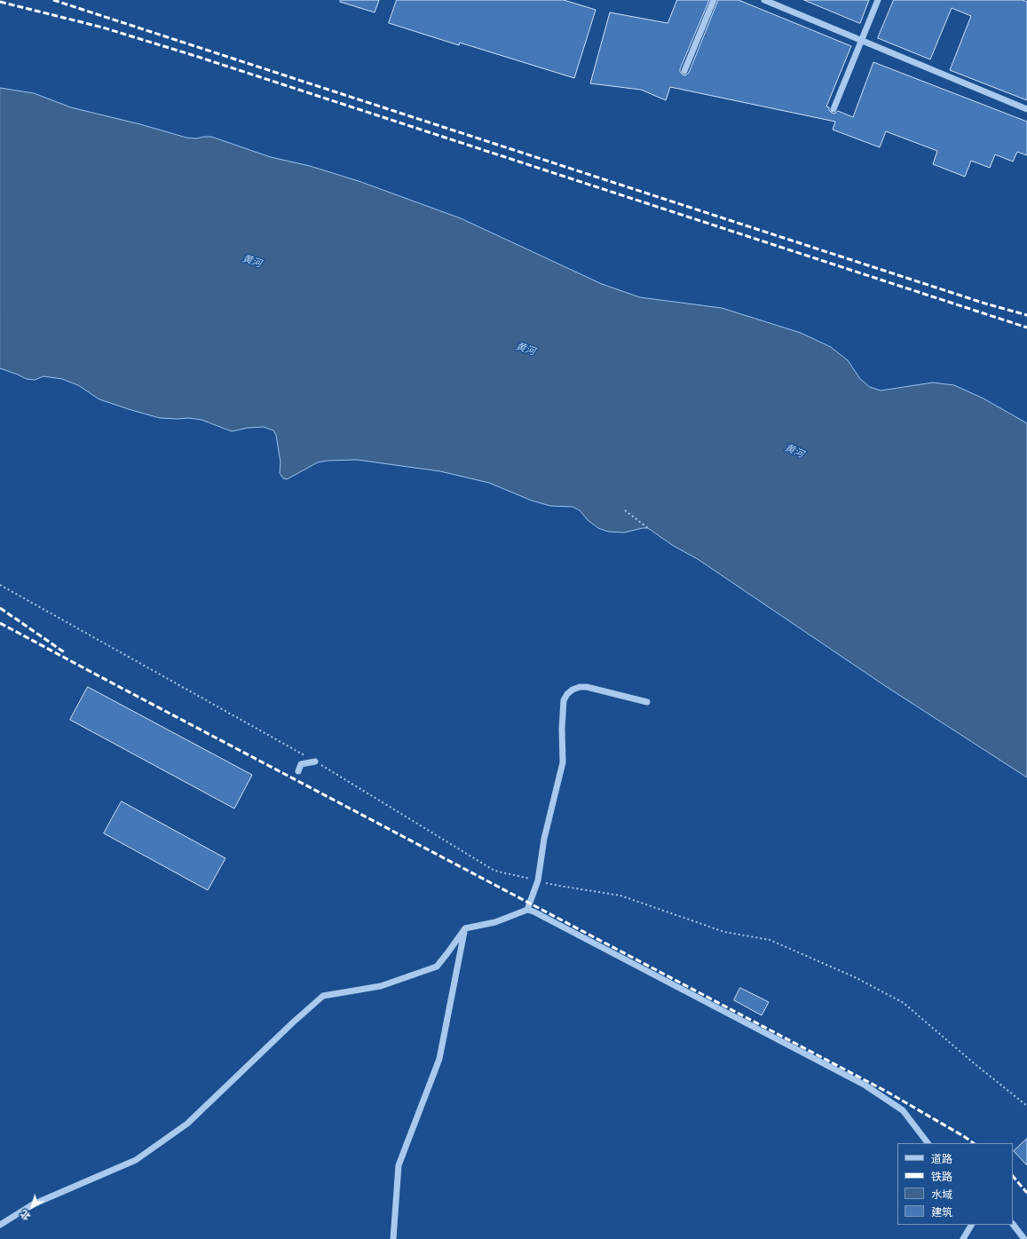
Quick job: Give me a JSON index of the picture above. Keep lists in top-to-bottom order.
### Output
{
  "water": ["黄河"],
  "legend": [
    "道路",
    "铁路",
    "水域",
    "建筑"
  ],
  "north": "bottom left"
}
